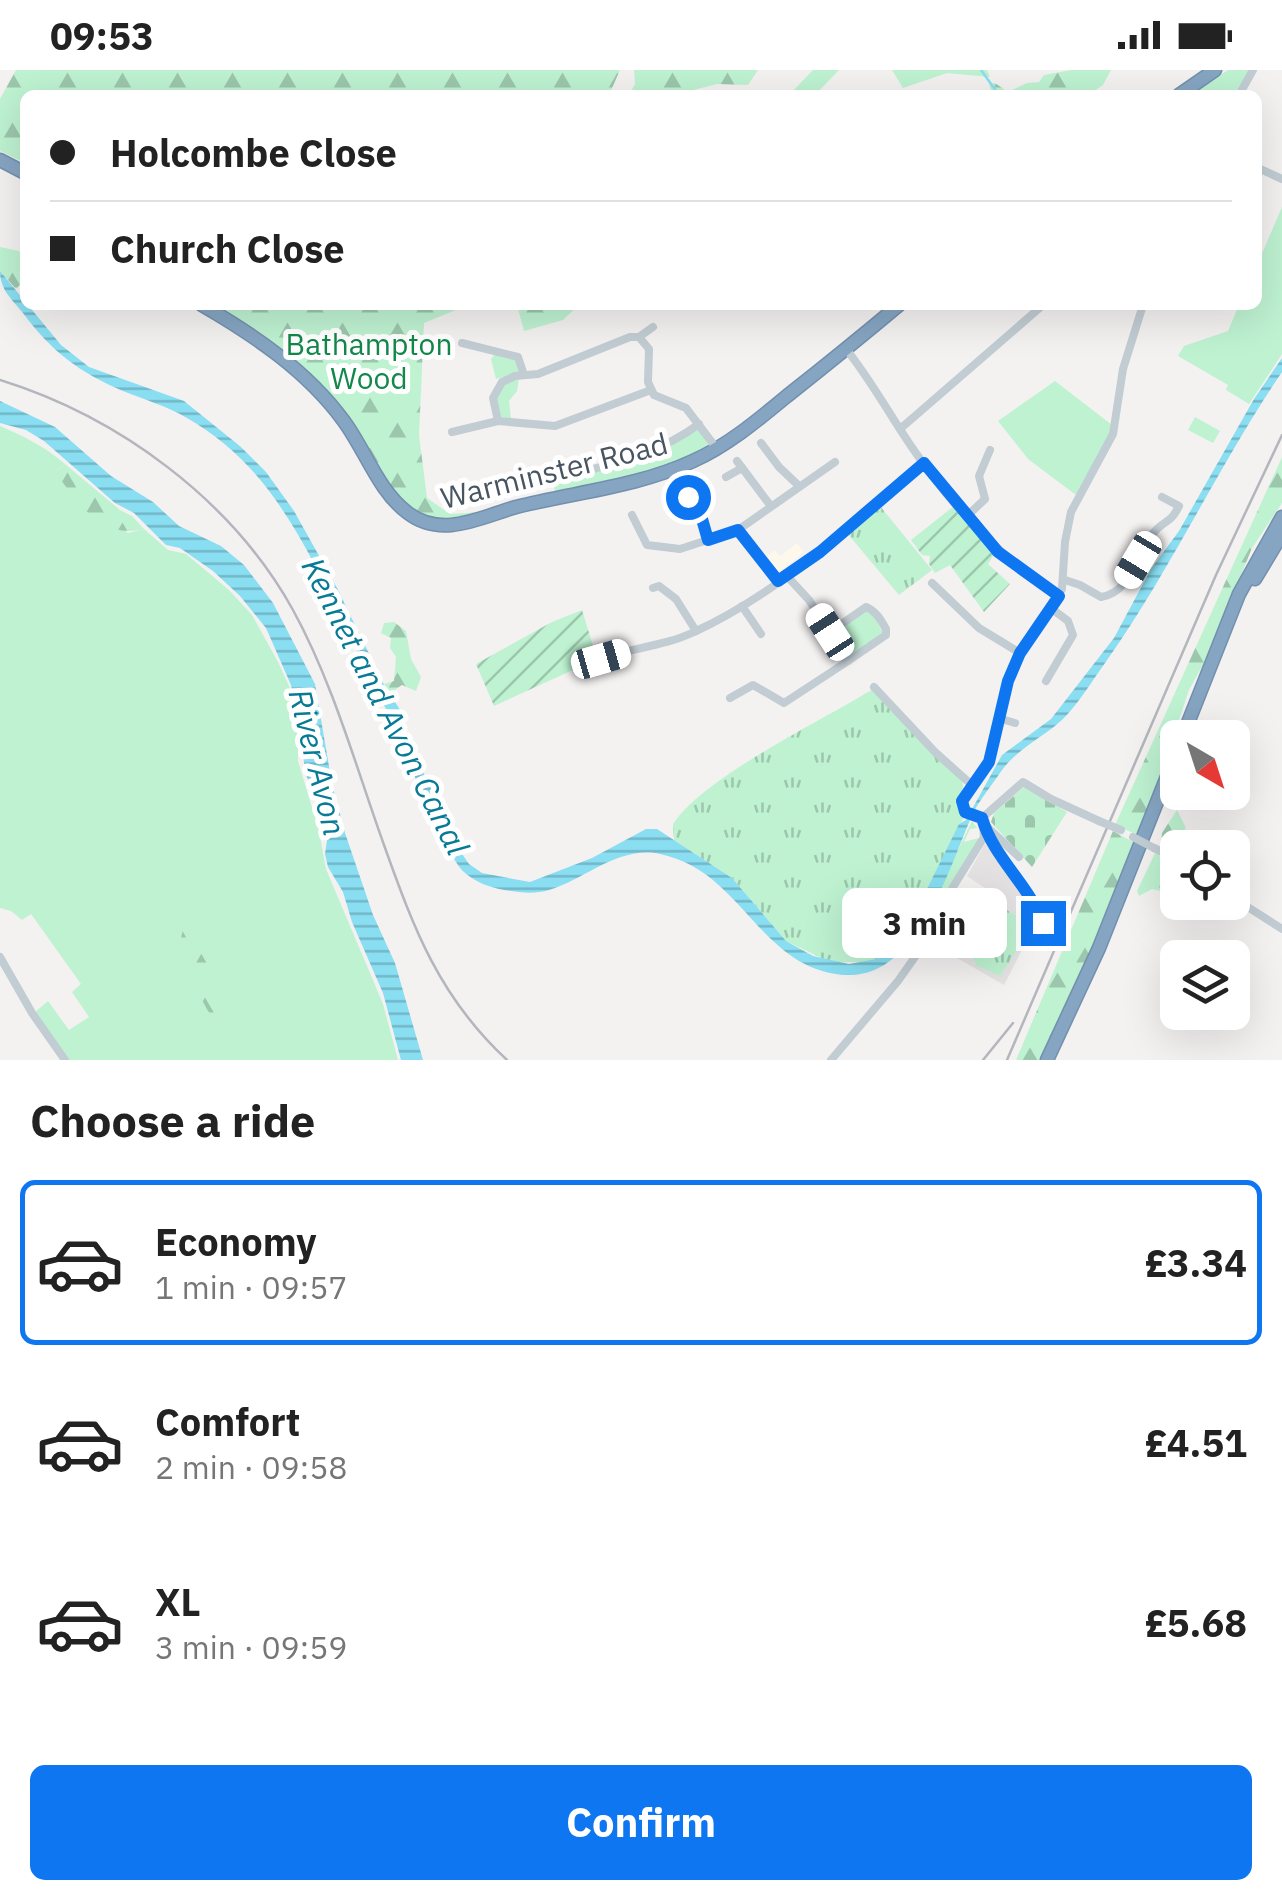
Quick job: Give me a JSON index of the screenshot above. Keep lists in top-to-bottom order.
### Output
{
  "streets": {
    "highway": ["Warminster Road"]
  },
  "water": ["Kennet and Avon Canal", "River Avon"],
  "parks": ["Bathampton Wood"],
  "north": "bottom right",
  "page": {
    "status": "09:53",
    "banner": ["Holcombe Close", "Church Close"],
    "bubble": "3 min",
    "heading": "Choose a ride",
    "list": [
      {
        "name": "Economy",
        "note": "1 min · 09:57",
        "value": "£3.34"
      },
      {
        "name": "Comfort",
        "note": "2 min · 09:58",
        "value": "£4.51"
      },
      {
        "name": "XL",
        "note": "3 min · 09:59",
        "value": "£5.68"
      }
    ],
    "buttons": "Confirm"
  }
}
